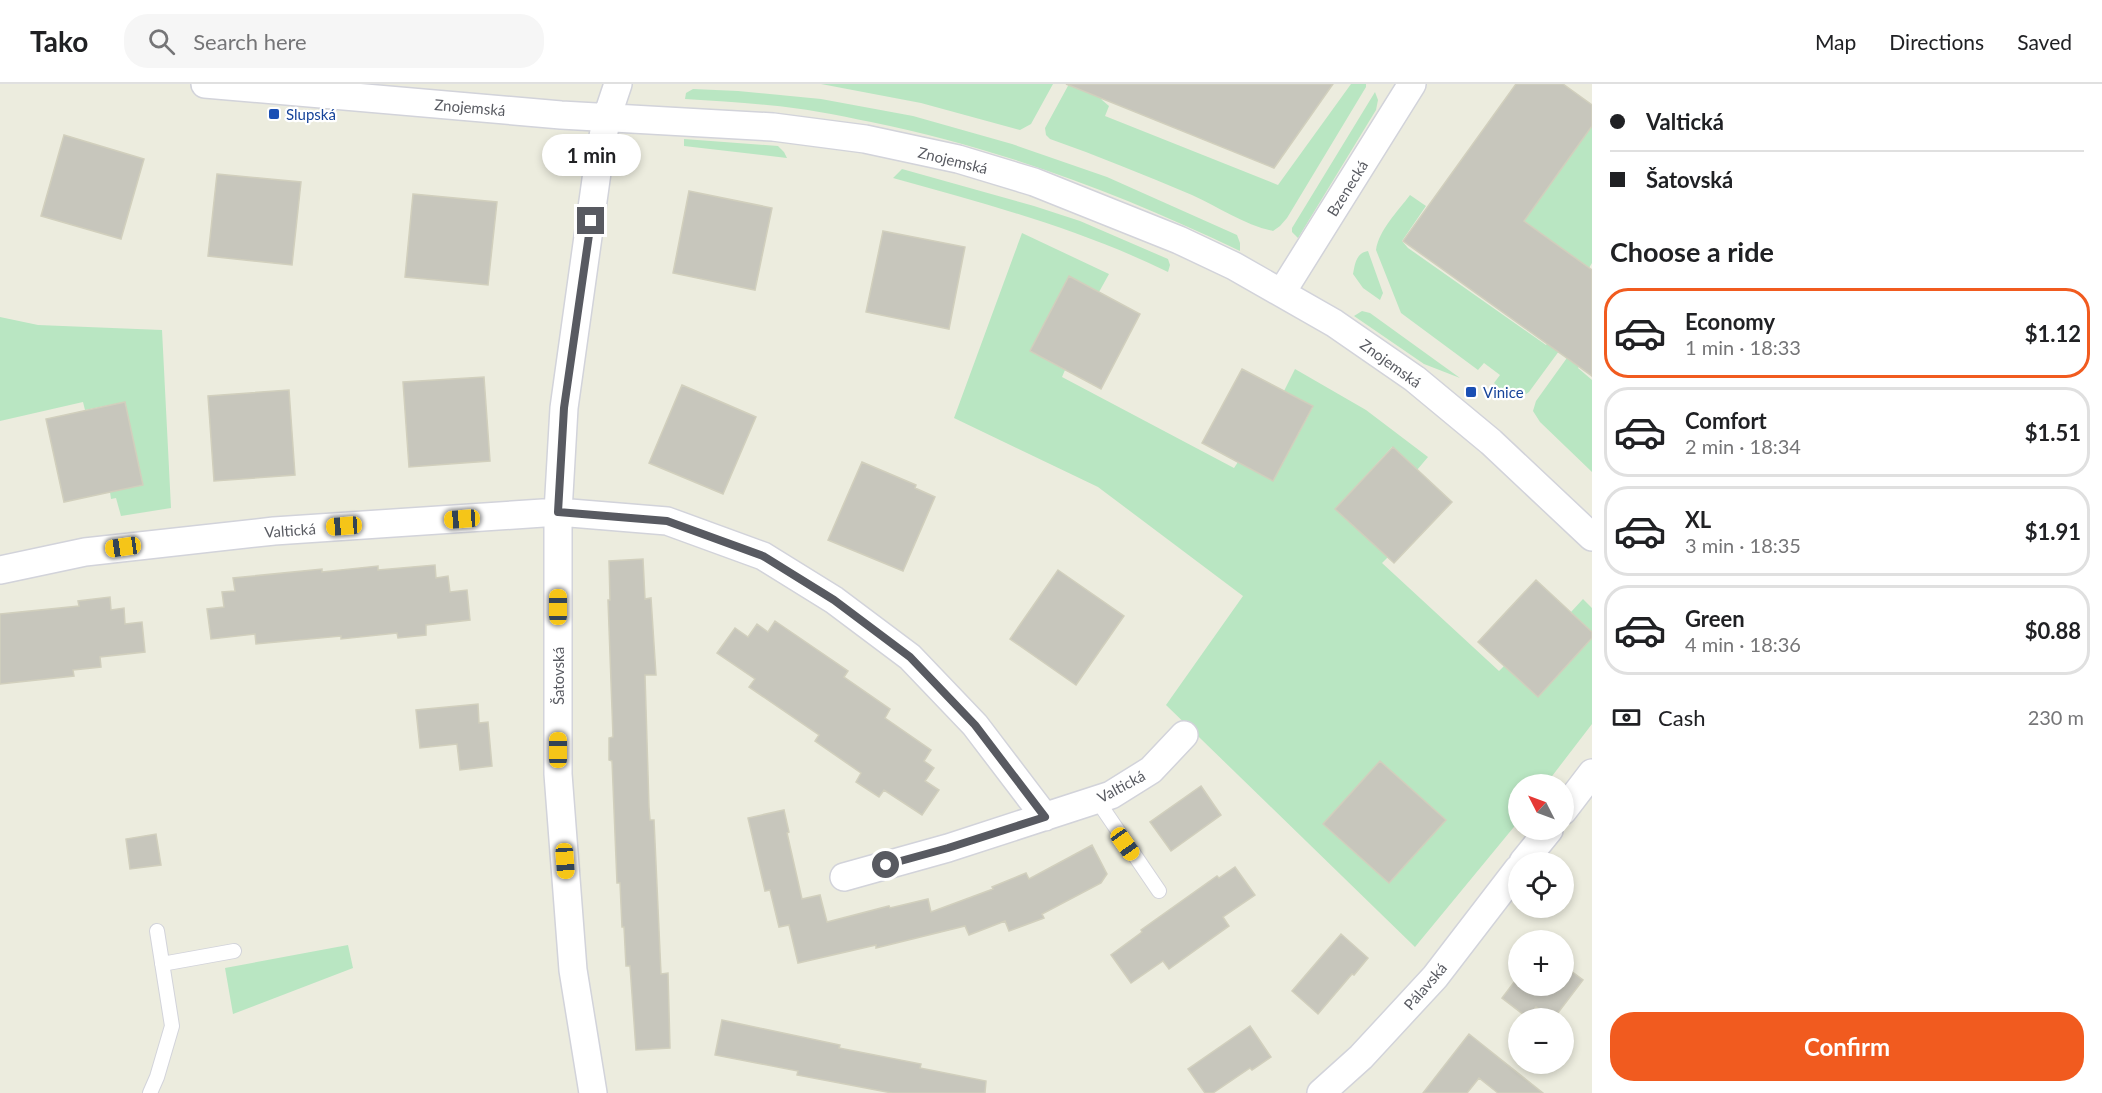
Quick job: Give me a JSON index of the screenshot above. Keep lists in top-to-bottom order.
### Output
{
  "streets": {
    "street": [
      "Znojemská",
      "Bzenecká",
      "Valtická",
      "Šatovská",
      "Pálavská"
    ]
  },
  "crossings": [
    ["Znojemská", "Bzenecká"],
    ["Znojemská", "Šatovská"],
    ["Valtická", "Šatovská"]
  ],
  "places": {
    "transit": ["Slupská", "Vinice"]
  },
  "north": "top left",
  "page": {
    "header": "Tako",
    "search": "Search here",
    "nav": ["Map", "Directions", "Saved"],
    "banner": ["Valtická", "Šatovská"],
    "bubble": "1 min",
    "heading": "Choose a ride",
    "list": [
      {
        "name": "Economy",
        "note": "1 min · 18:33",
        "value": "$1.12"
      },
      {
        "name": "Comfort",
        "note": "2 min · 18:34",
        "value": "$1.51"
      },
      {
        "name": "XL",
        "note": "3 min · 18:35",
        "value": "$1.91"
      },
      {
        "name": "Green",
        "note": "4 min · 18:36",
        "value": "$0.88"
      }
    ],
    "pay": ["Cash", "230 m"],
    "map_buttons": ["+", "−"],
    "buttons": "Confirm"
  }
}
